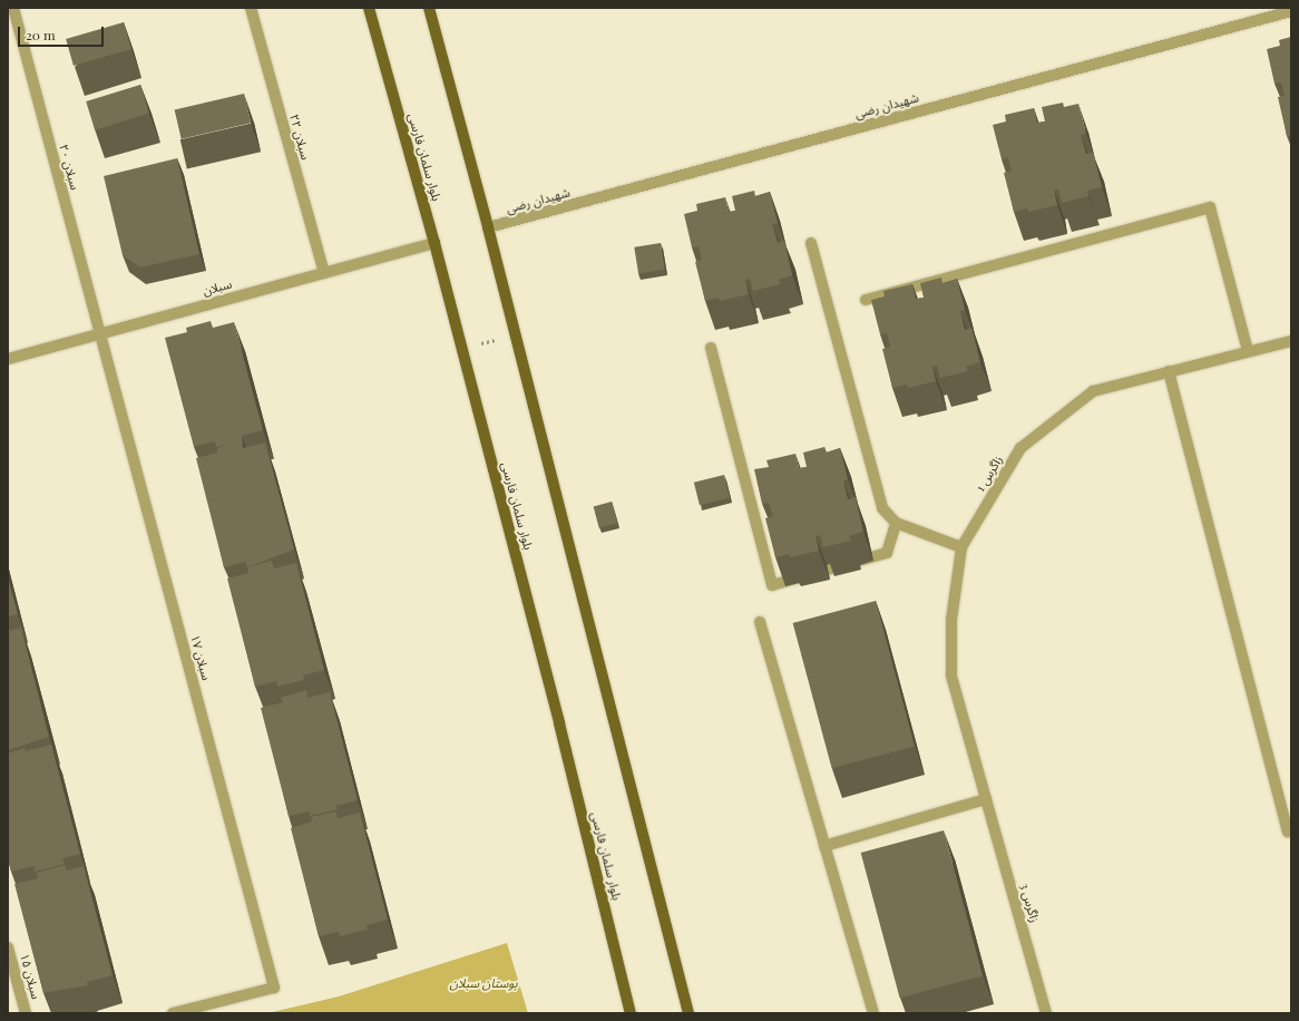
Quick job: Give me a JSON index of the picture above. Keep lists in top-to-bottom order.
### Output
{
  "streets": {
    "main road": ["بلوار سلمان فارسی"],
    "street": [
      "شهیدان رضی",
      "سبلان ۲۲",
      "سبلان ۲۰",
      "سبلان",
      "زاگرس 1",
      "سبلان ۱۷",
      "زاگرس 3",
      "سبلان ۱۵"
    ]
  },
  "crossings": [
    ["سبلان ۲۲", "سبلان"],
    ["بلوار سلمان فارسی", "سبلان"],
    ["سبلان ۲۰", "سبلان"],
    ["سبلان ۲۰", "سبلان ۱۷"],
    ["سبلان", "سبلان ۱۷"],
    ["زاگرس 1", "زاگرس 3"]
  ],
  "parks": ["بوستان سبلان"],
  "scale_bar": "20 m"
}
